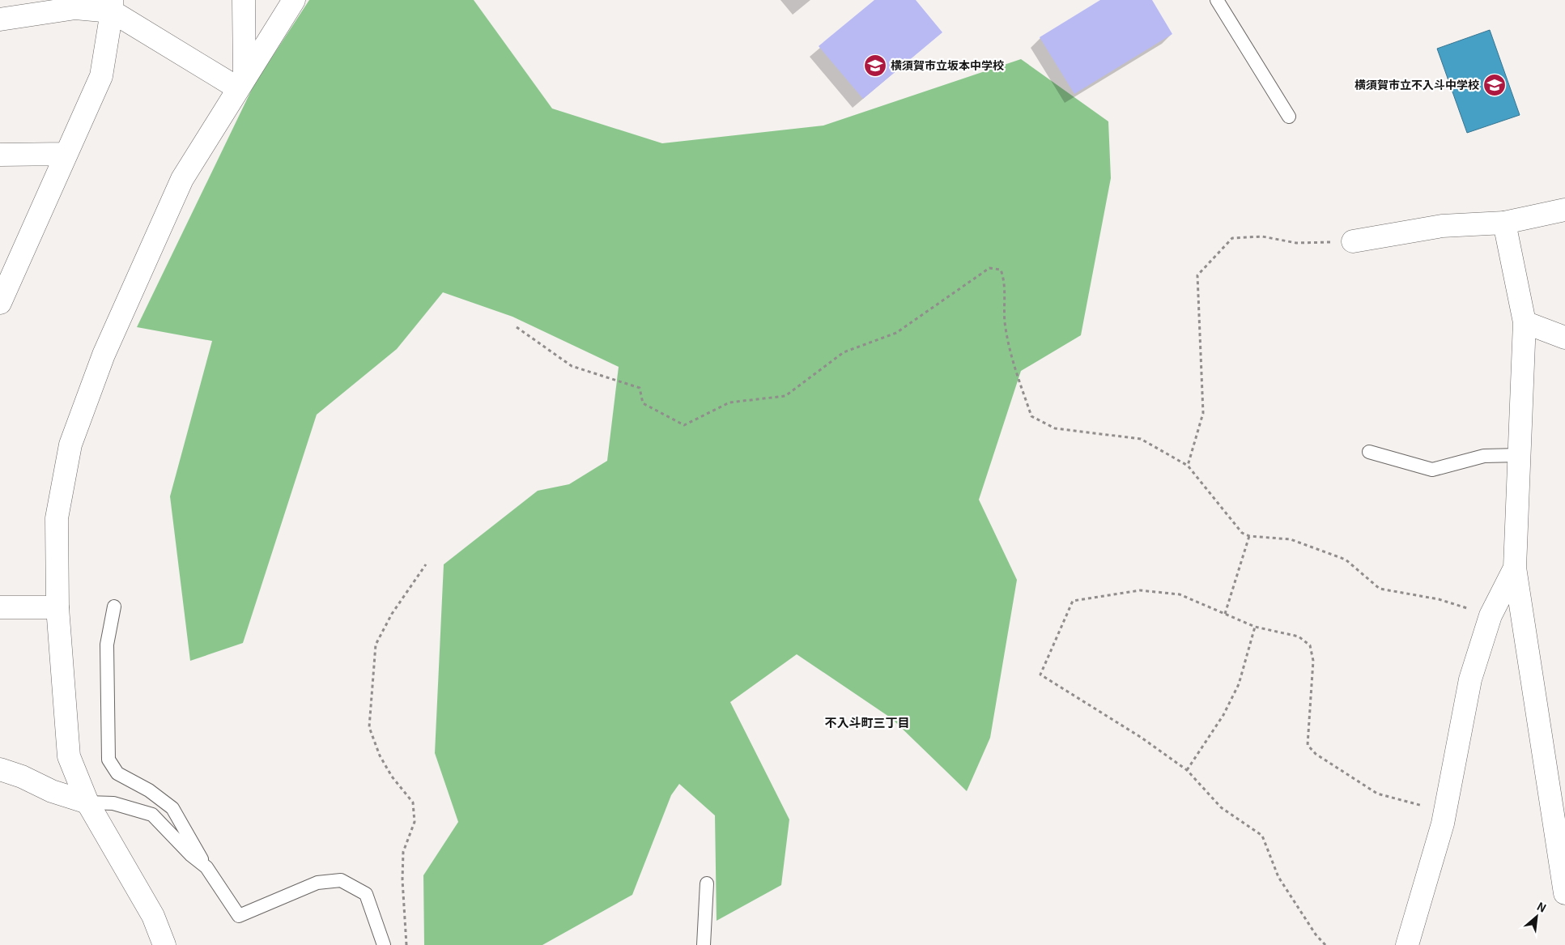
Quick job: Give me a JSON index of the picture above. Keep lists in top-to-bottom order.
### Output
{
  "districts": ["不入斗町三丁目"],
  "places": {
    "school or university": ["横須賀市立坂本中学校", "横須賀市立不入斗中学校"]
  },
  "north": "top right"
}
